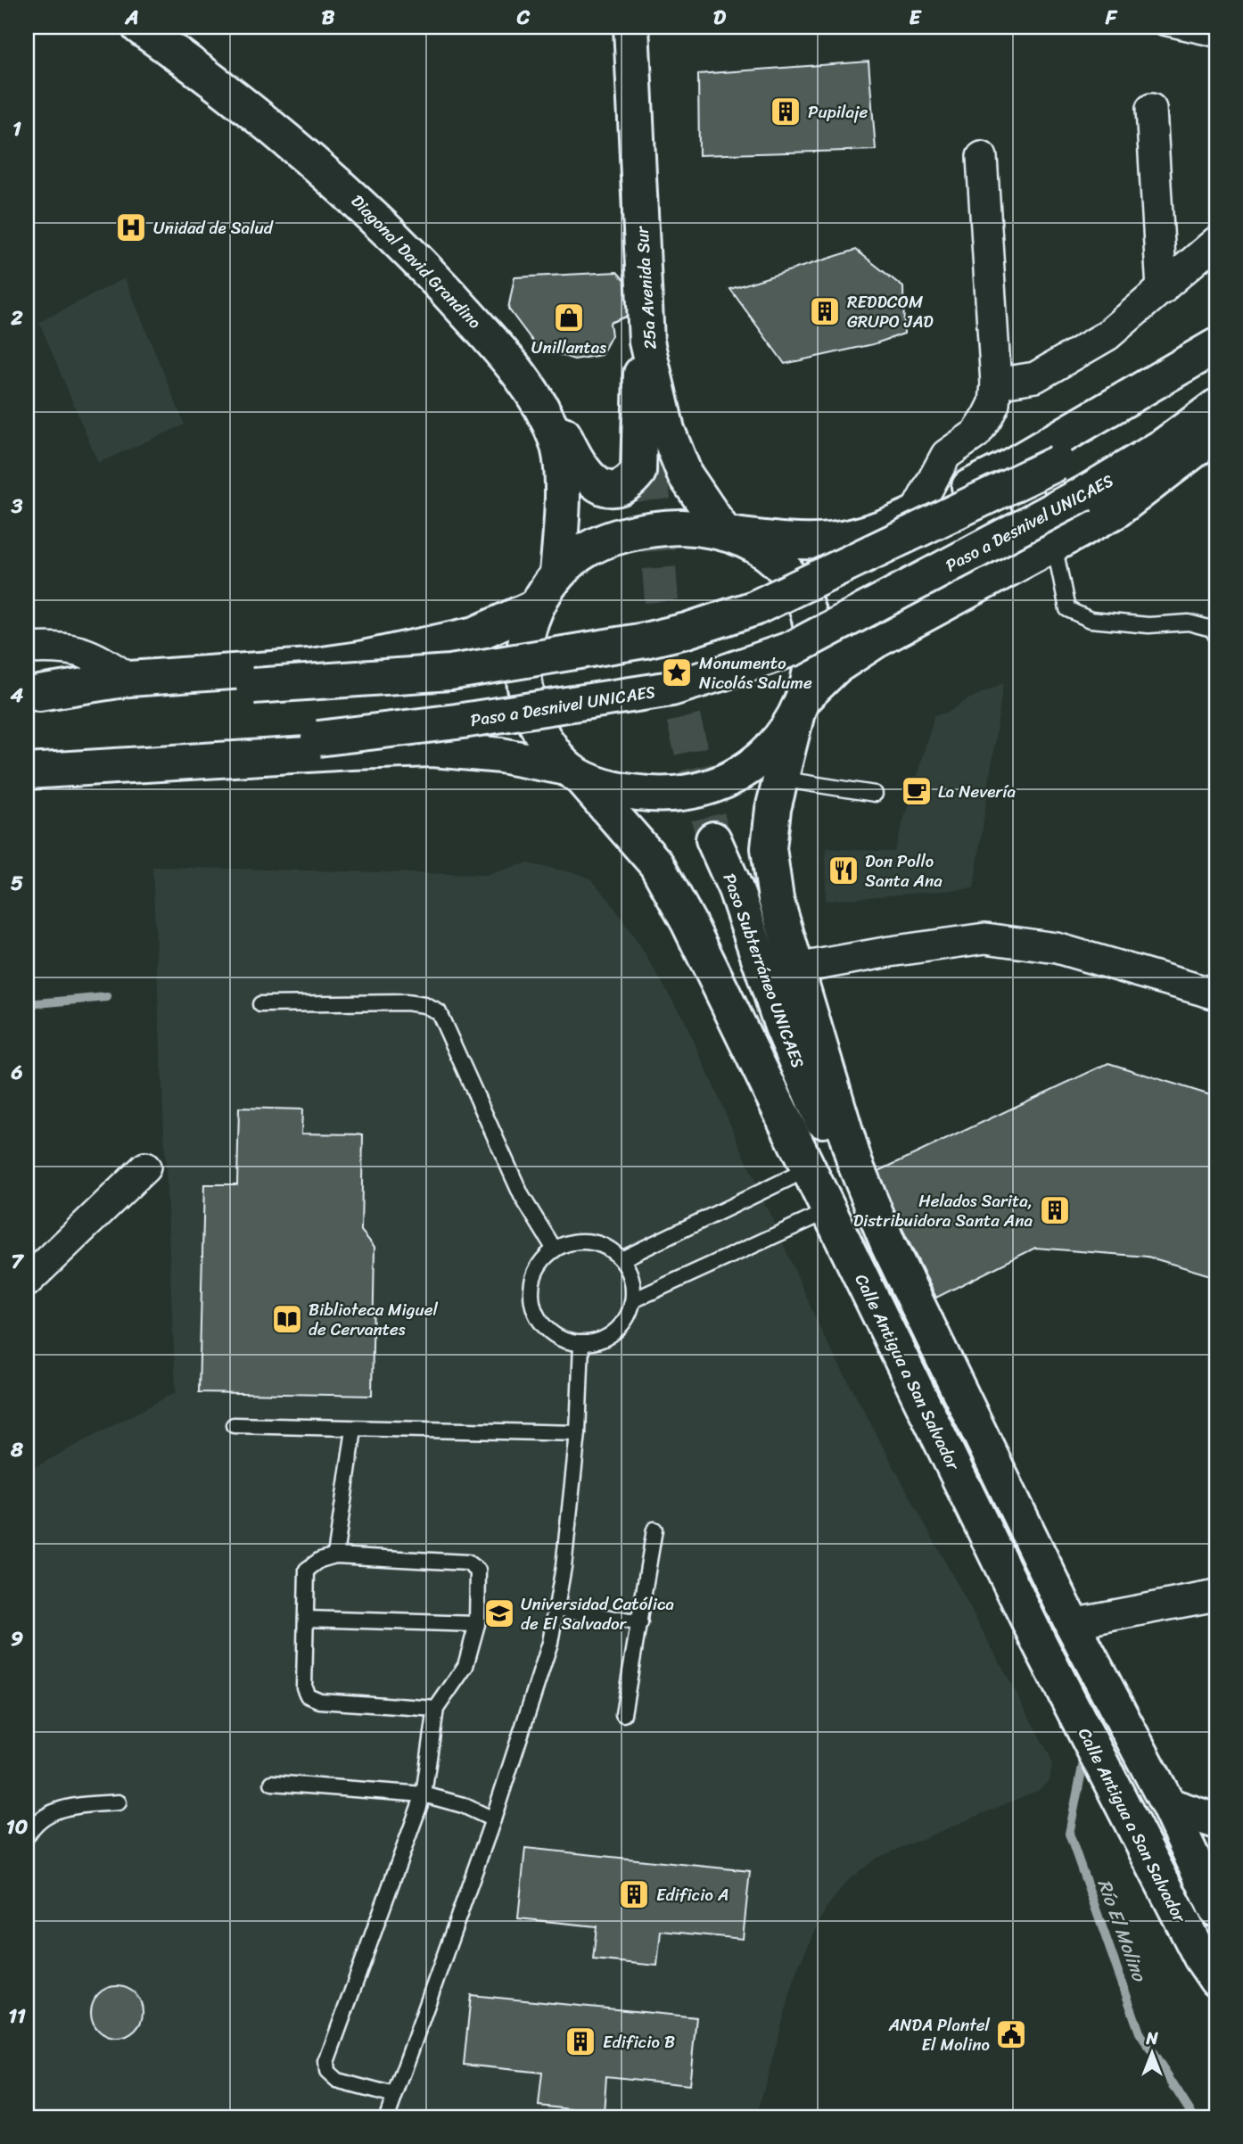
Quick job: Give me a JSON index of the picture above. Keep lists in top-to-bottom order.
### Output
{
  "streets": {
    "main road": [
      "Diagonal David Grandino",
      "25a Avenida Sur",
      "Paso a Desnivel UNICAES",
      "Paso Subterráneo UNICAES",
      "Calle Antigua a San Salvador"
    ]
  },
  "water": ["Río El Molino"],
  "places": {
    "building": [
      "Pupilaje",
      "REDDCOM GRUPO JAD",
      "Helados Sarita, Distribuidora Santa Ana",
      "Edificio A",
      "Edificio B"
    ],
    "hospital": ["Unidad de Salud"],
    "shop": ["Unillantas"],
    "place": ["Monumento Nicolás Salume"],
    "cafe": ["La Nevería"],
    "restaurant": ["Don Pollo Santa Ana"],
    "library": ["Biblioteca Miguel de Cervantes"],
    "school or university": ["Universidad Católica de El Salvador"],
    "public building": ["ANDA Plantel El Molino"]
  },
  "north": "top",
  "grid": {
    "columns": [
      "A",
      "B",
      "C",
      "D",
      "E",
      "F"
    ],
    "rows": [
      "1",
      "2",
      "3",
      "4",
      "5",
      "6",
      "7",
      "8",
      "9",
      "10",
      "11"
    ]
  }
}
